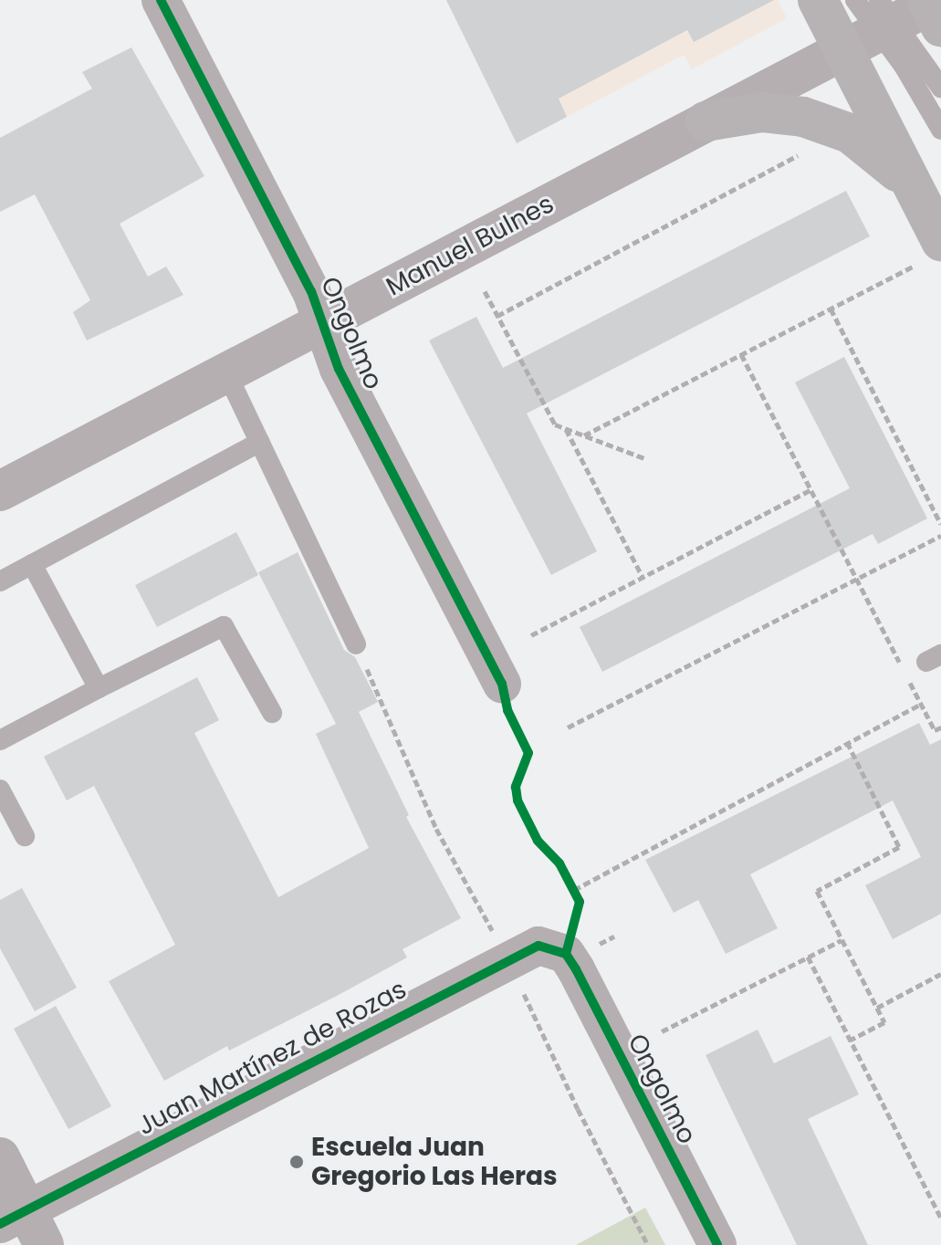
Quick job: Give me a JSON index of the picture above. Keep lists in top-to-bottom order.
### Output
{
  "streets": {
    "main road": ["Manuel Bulnes"],
    "street": ["Ongolmo", "Juan Martínez de Rozas"]
  },
  "crossings": [
    ["Manuel Bulnes", "Ongolmo"],
    ["Ongolmo", "Juan Martínez de Rozas"]
  ],
  "places": ["Escuela Juan Gregorio Las Heras"]
}
